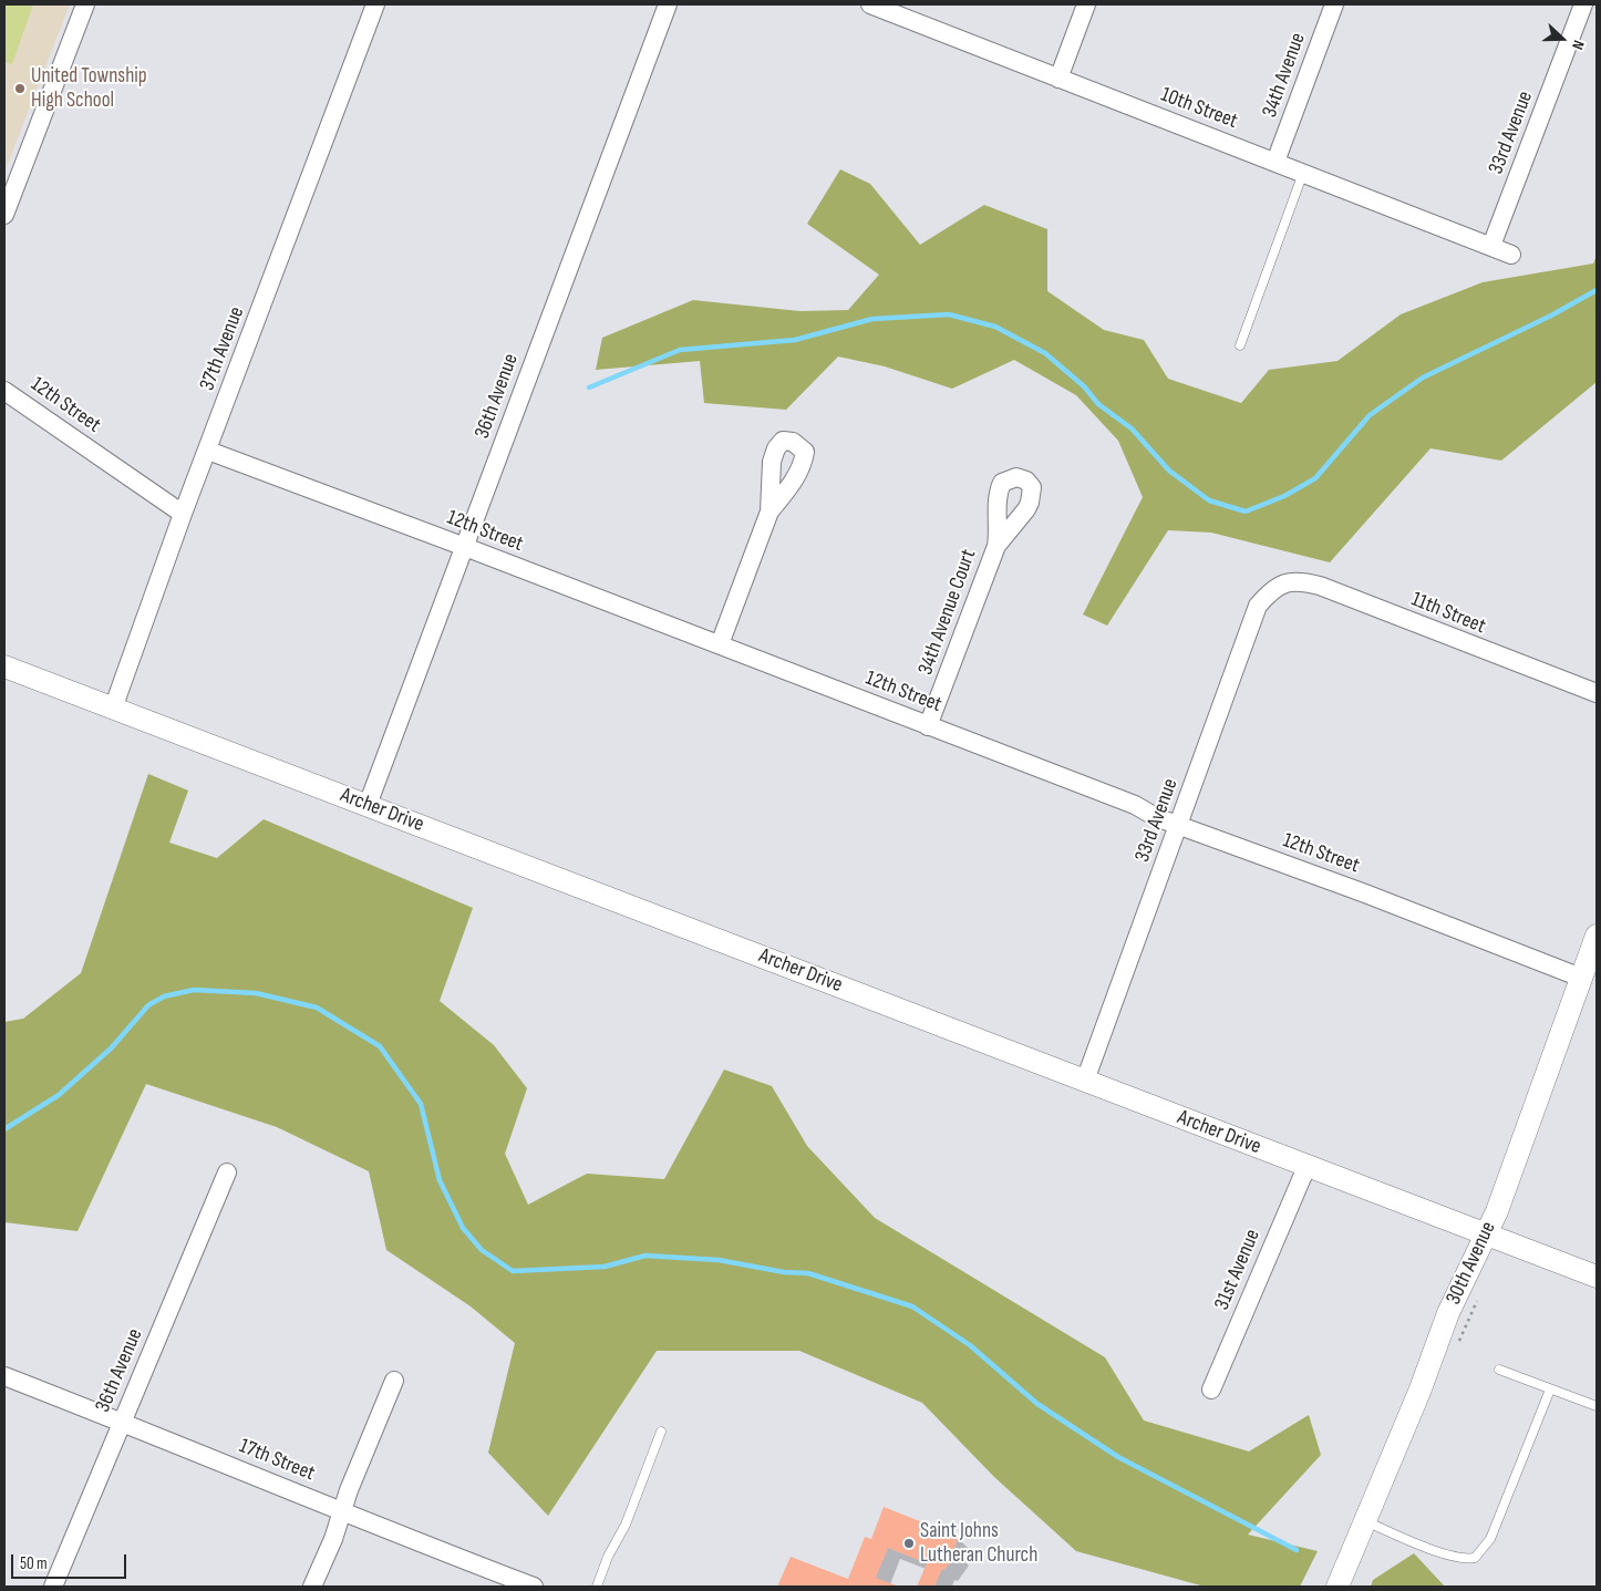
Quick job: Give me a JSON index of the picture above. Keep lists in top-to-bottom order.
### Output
{
  "streets": {
    "street": [
      "34th Avenue",
      "10th Street",
      "33rd Avenue",
      "37th Avenue",
      "36th Avenue",
      "12th Street",
      "34th Avenue Court",
      "11th Street",
      "Archer Drive",
      "30th Avenue",
      "31st Avenue",
      "17th Street"
    ]
  },
  "crossings": [
    ["34th Avenue", "10th Street"],
    ["10th Street", "33rd Avenue"],
    ["33rd Avenue", "12th Street"],
    ["33rd Avenue", "11th Street"],
    ["33rd Avenue", "Archer Drive"],
    ["37th Avenue", "12th Street"],
    ["37th Avenue", "Archer Drive"],
    ["36th Avenue", "12th Street"],
    ["36th Avenue", "Archer Drive"],
    ["36th Avenue", "17th Street"],
    ["12th Street", "34th Avenue Court"],
    ["12th Street", "30th Avenue"],
    ["Archer Drive", "30th Avenue"],
    ["Archer Drive", "31st Avenue"]
  ],
  "places": ["United Township High School", "Saint Johns Lutheran Church"],
  "scale_bar": "50 m",
  "north": "right"
}
